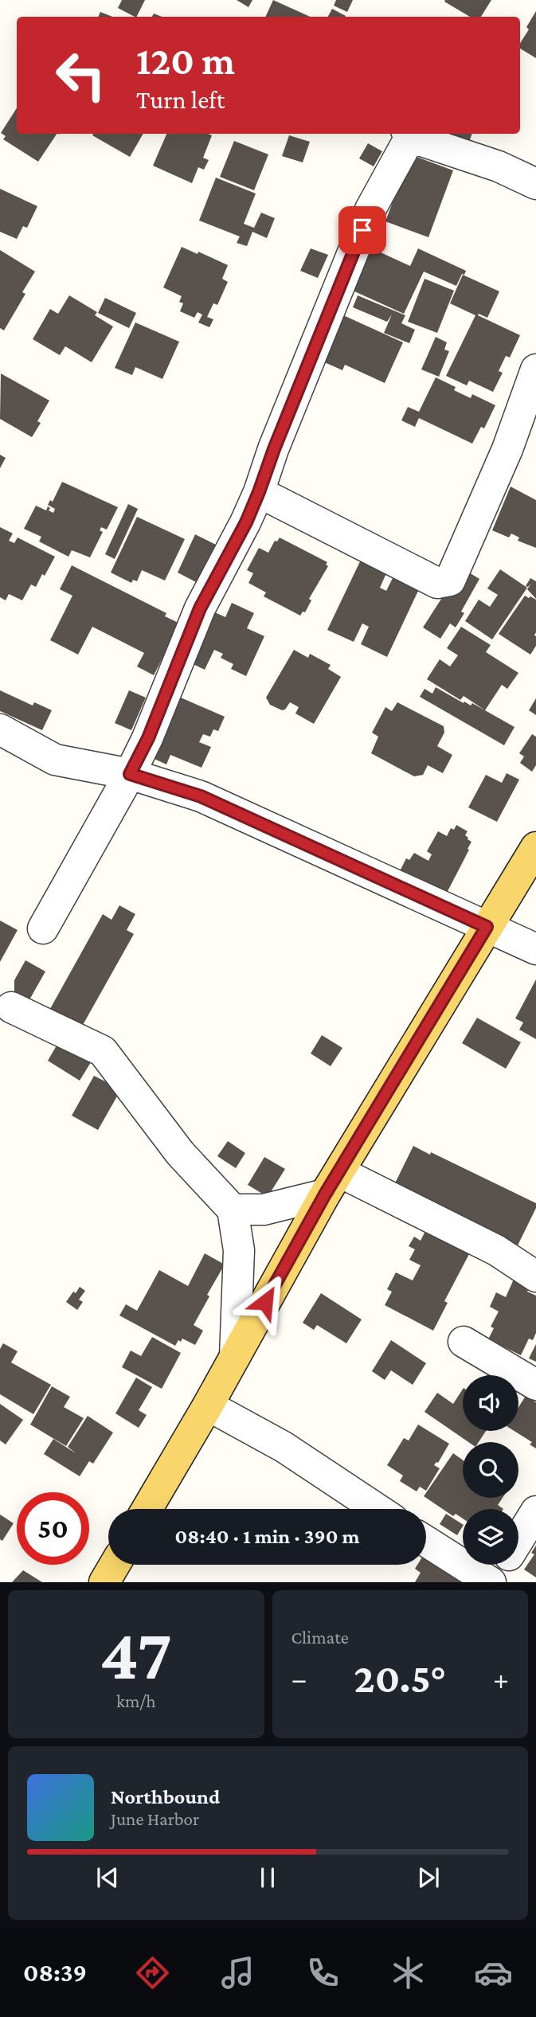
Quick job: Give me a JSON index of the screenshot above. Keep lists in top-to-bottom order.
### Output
{
  "page": {
    "turn": ["120 m", "Turn left"],
    "limit": "50",
    "trip": "08:40 · 1 min · 390 m",
    "tile": [
      ["47", "km/h"],
      "Climate"
    ],
    "heat": ["−", "20.5°", "+"],
    "song": ["Northbound", "June Harbor"],
    "tabs": "08:39"
  }
}
